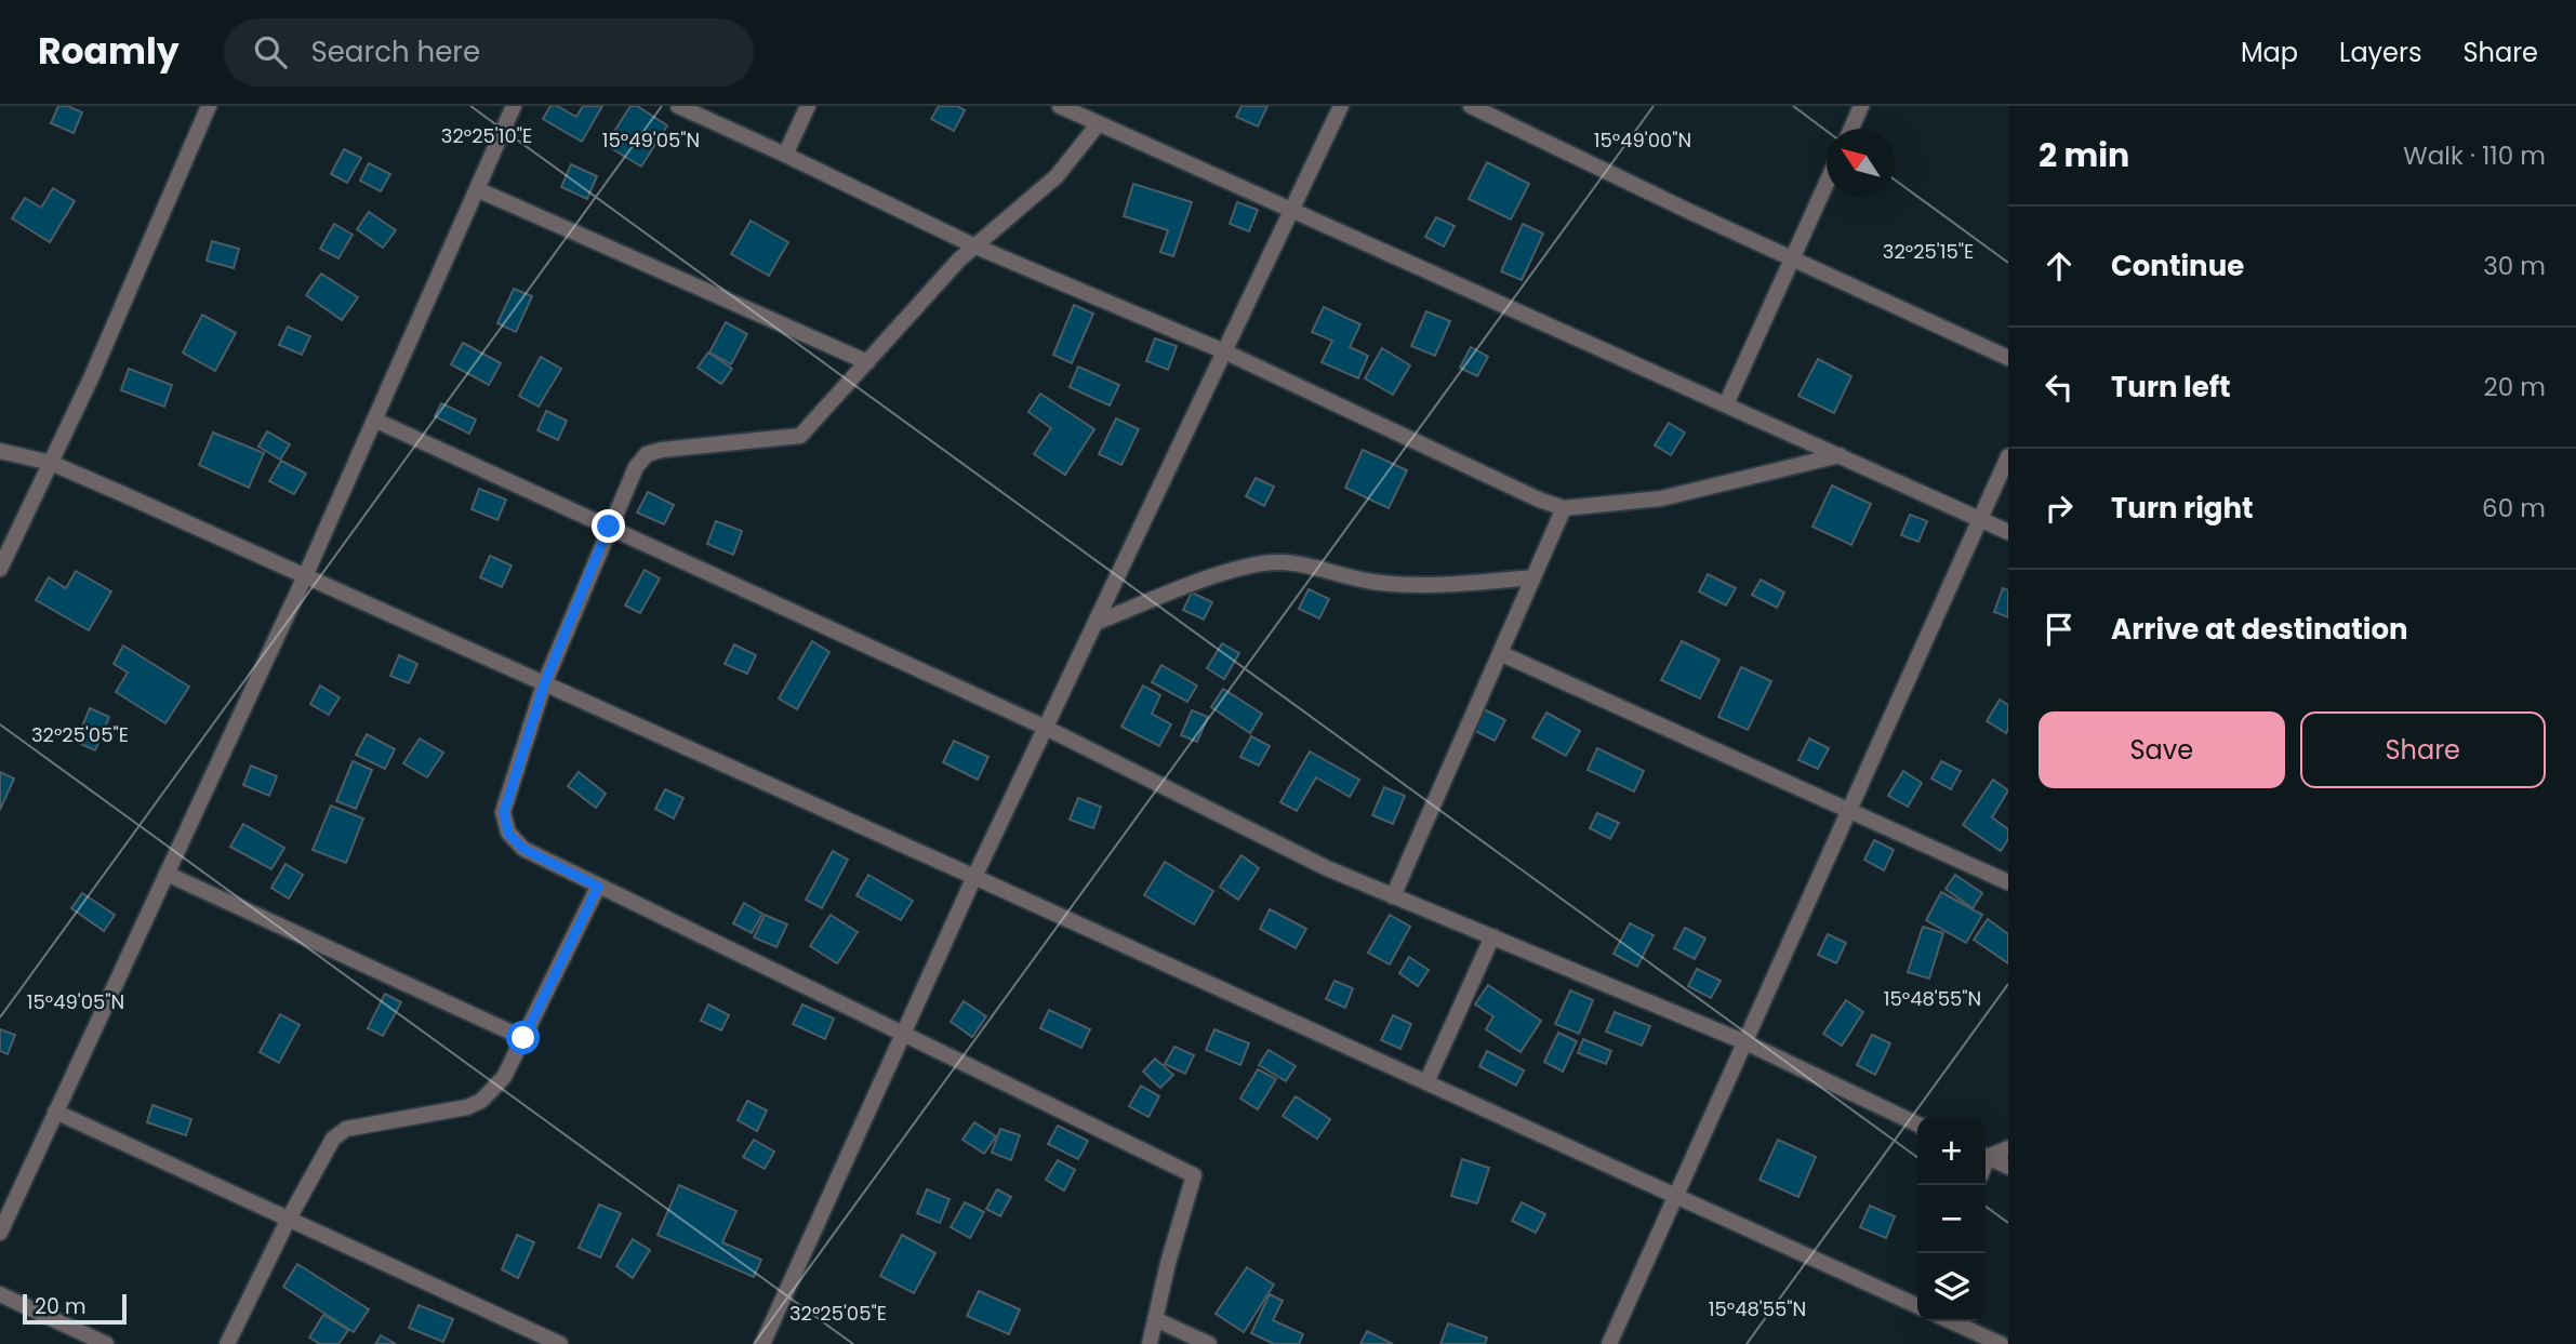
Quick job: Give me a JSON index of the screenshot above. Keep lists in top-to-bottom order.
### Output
{
  "scale_bar": "20 m",
  "north": "top left",
  "page": {
    "header": "Roamly",
    "search": "Search here",
    "nav": ["Map", "Layers", "Share"],
    "heading": ["2 min", "Walk · 110 m"],
    "list": [
      ["Continue", "30 m"],
      ["Turn left", "20 m"],
      ["Turn right", "60 m"],
      "Arrive at destination"
    ],
    "buttons": ["Save", "Share"],
    "map_buttons": ["+", "−"],
    "scale": "20 m"
  },
  "coordinates": [
    "32°25'10\"E",
    "15°49'00\"N",
    "15°49'05\"N",
    "32°25'15\"E",
    "32°25'05\"E",
    "15°48'55\"N"
  ]
}
